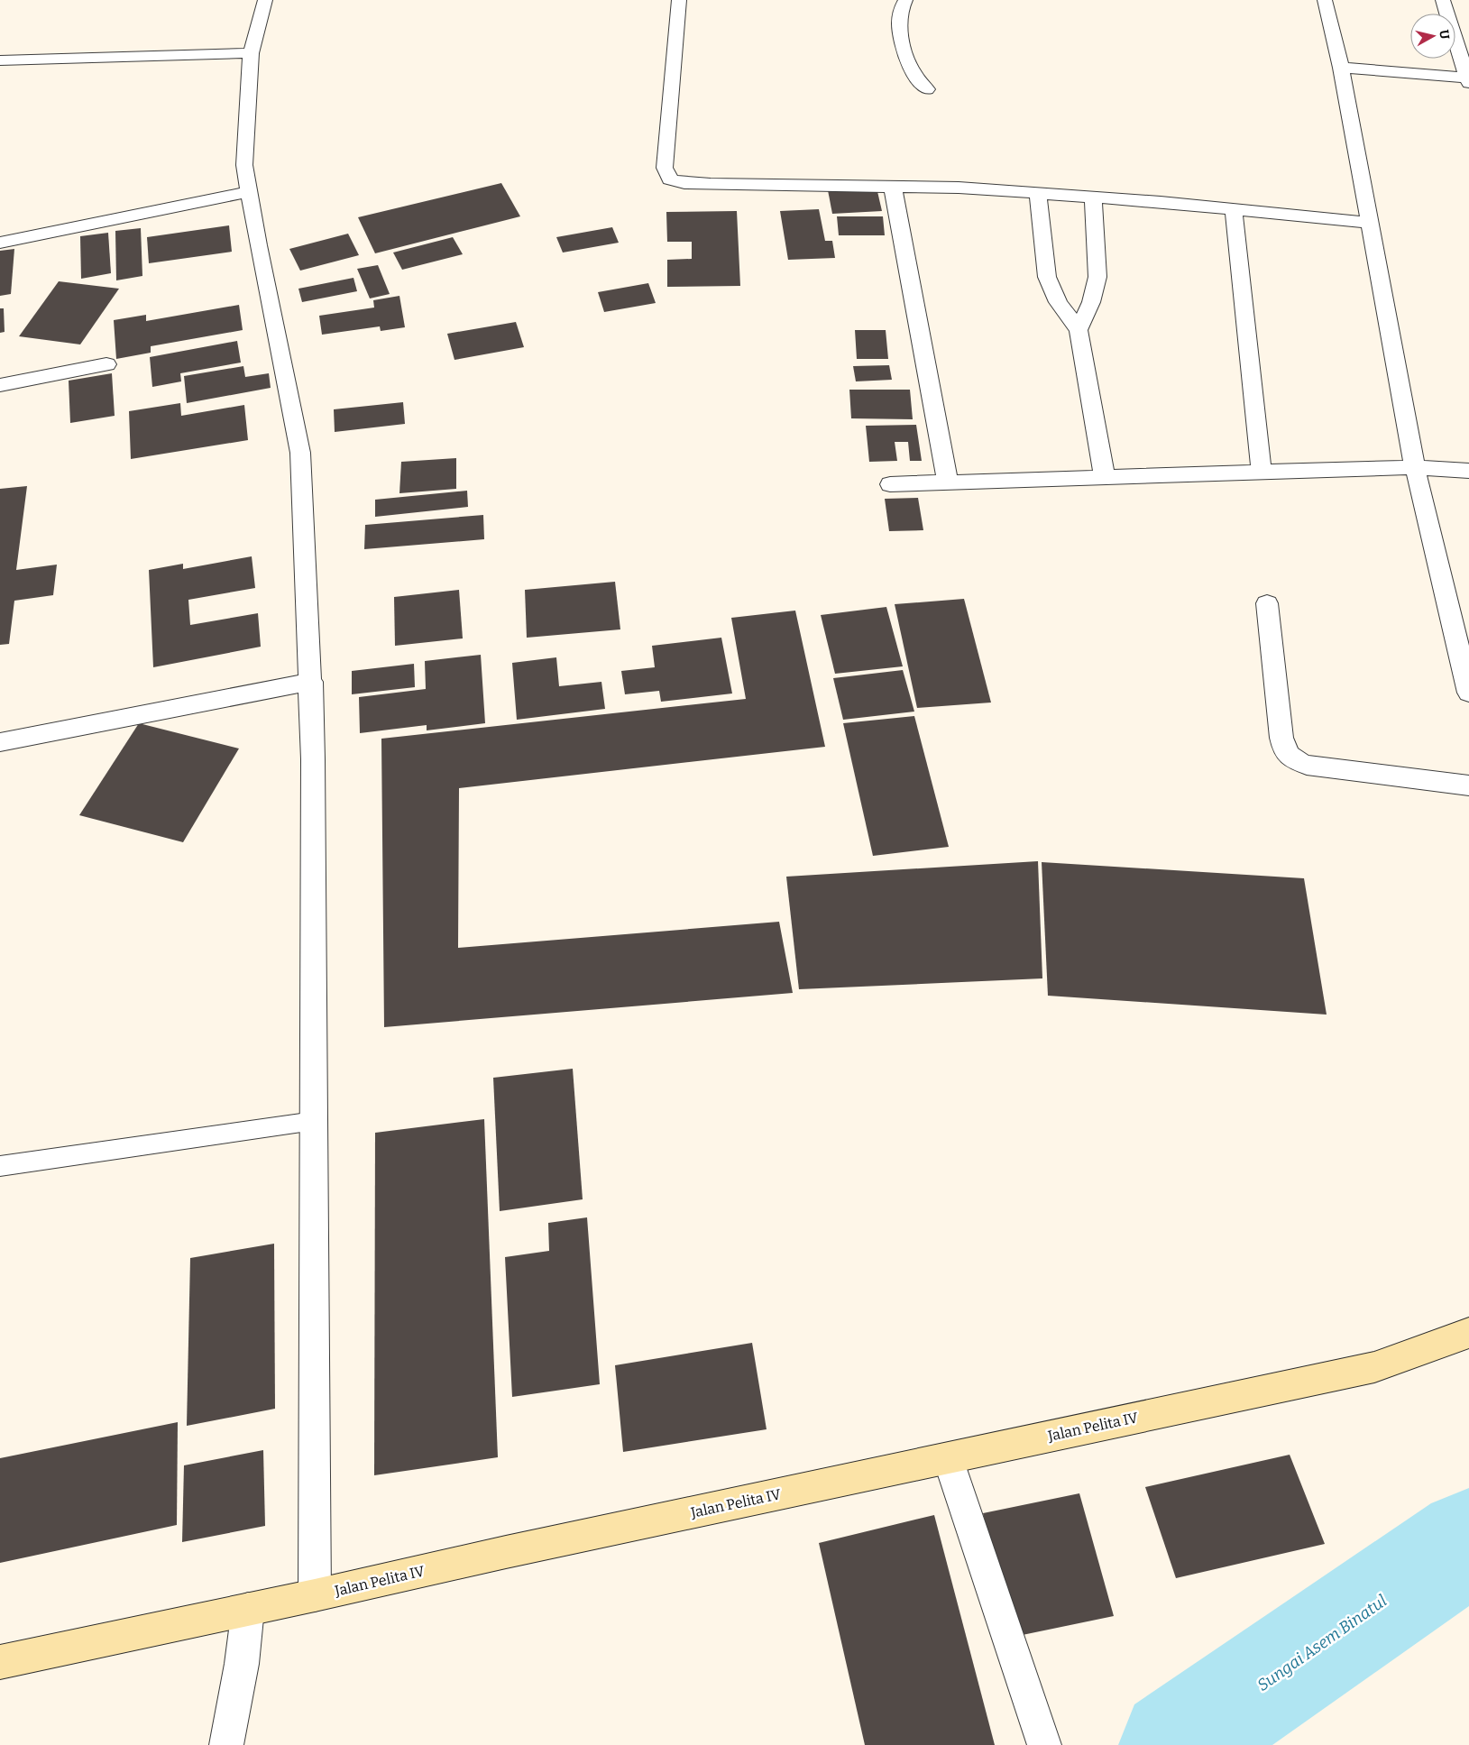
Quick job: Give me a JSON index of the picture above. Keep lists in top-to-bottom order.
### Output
{
  "streets": {
    "street": ["Jalan Pelita IV"]
  },
  "water": ["Sungai Asem Binatul"],
  "north": "right"
}
